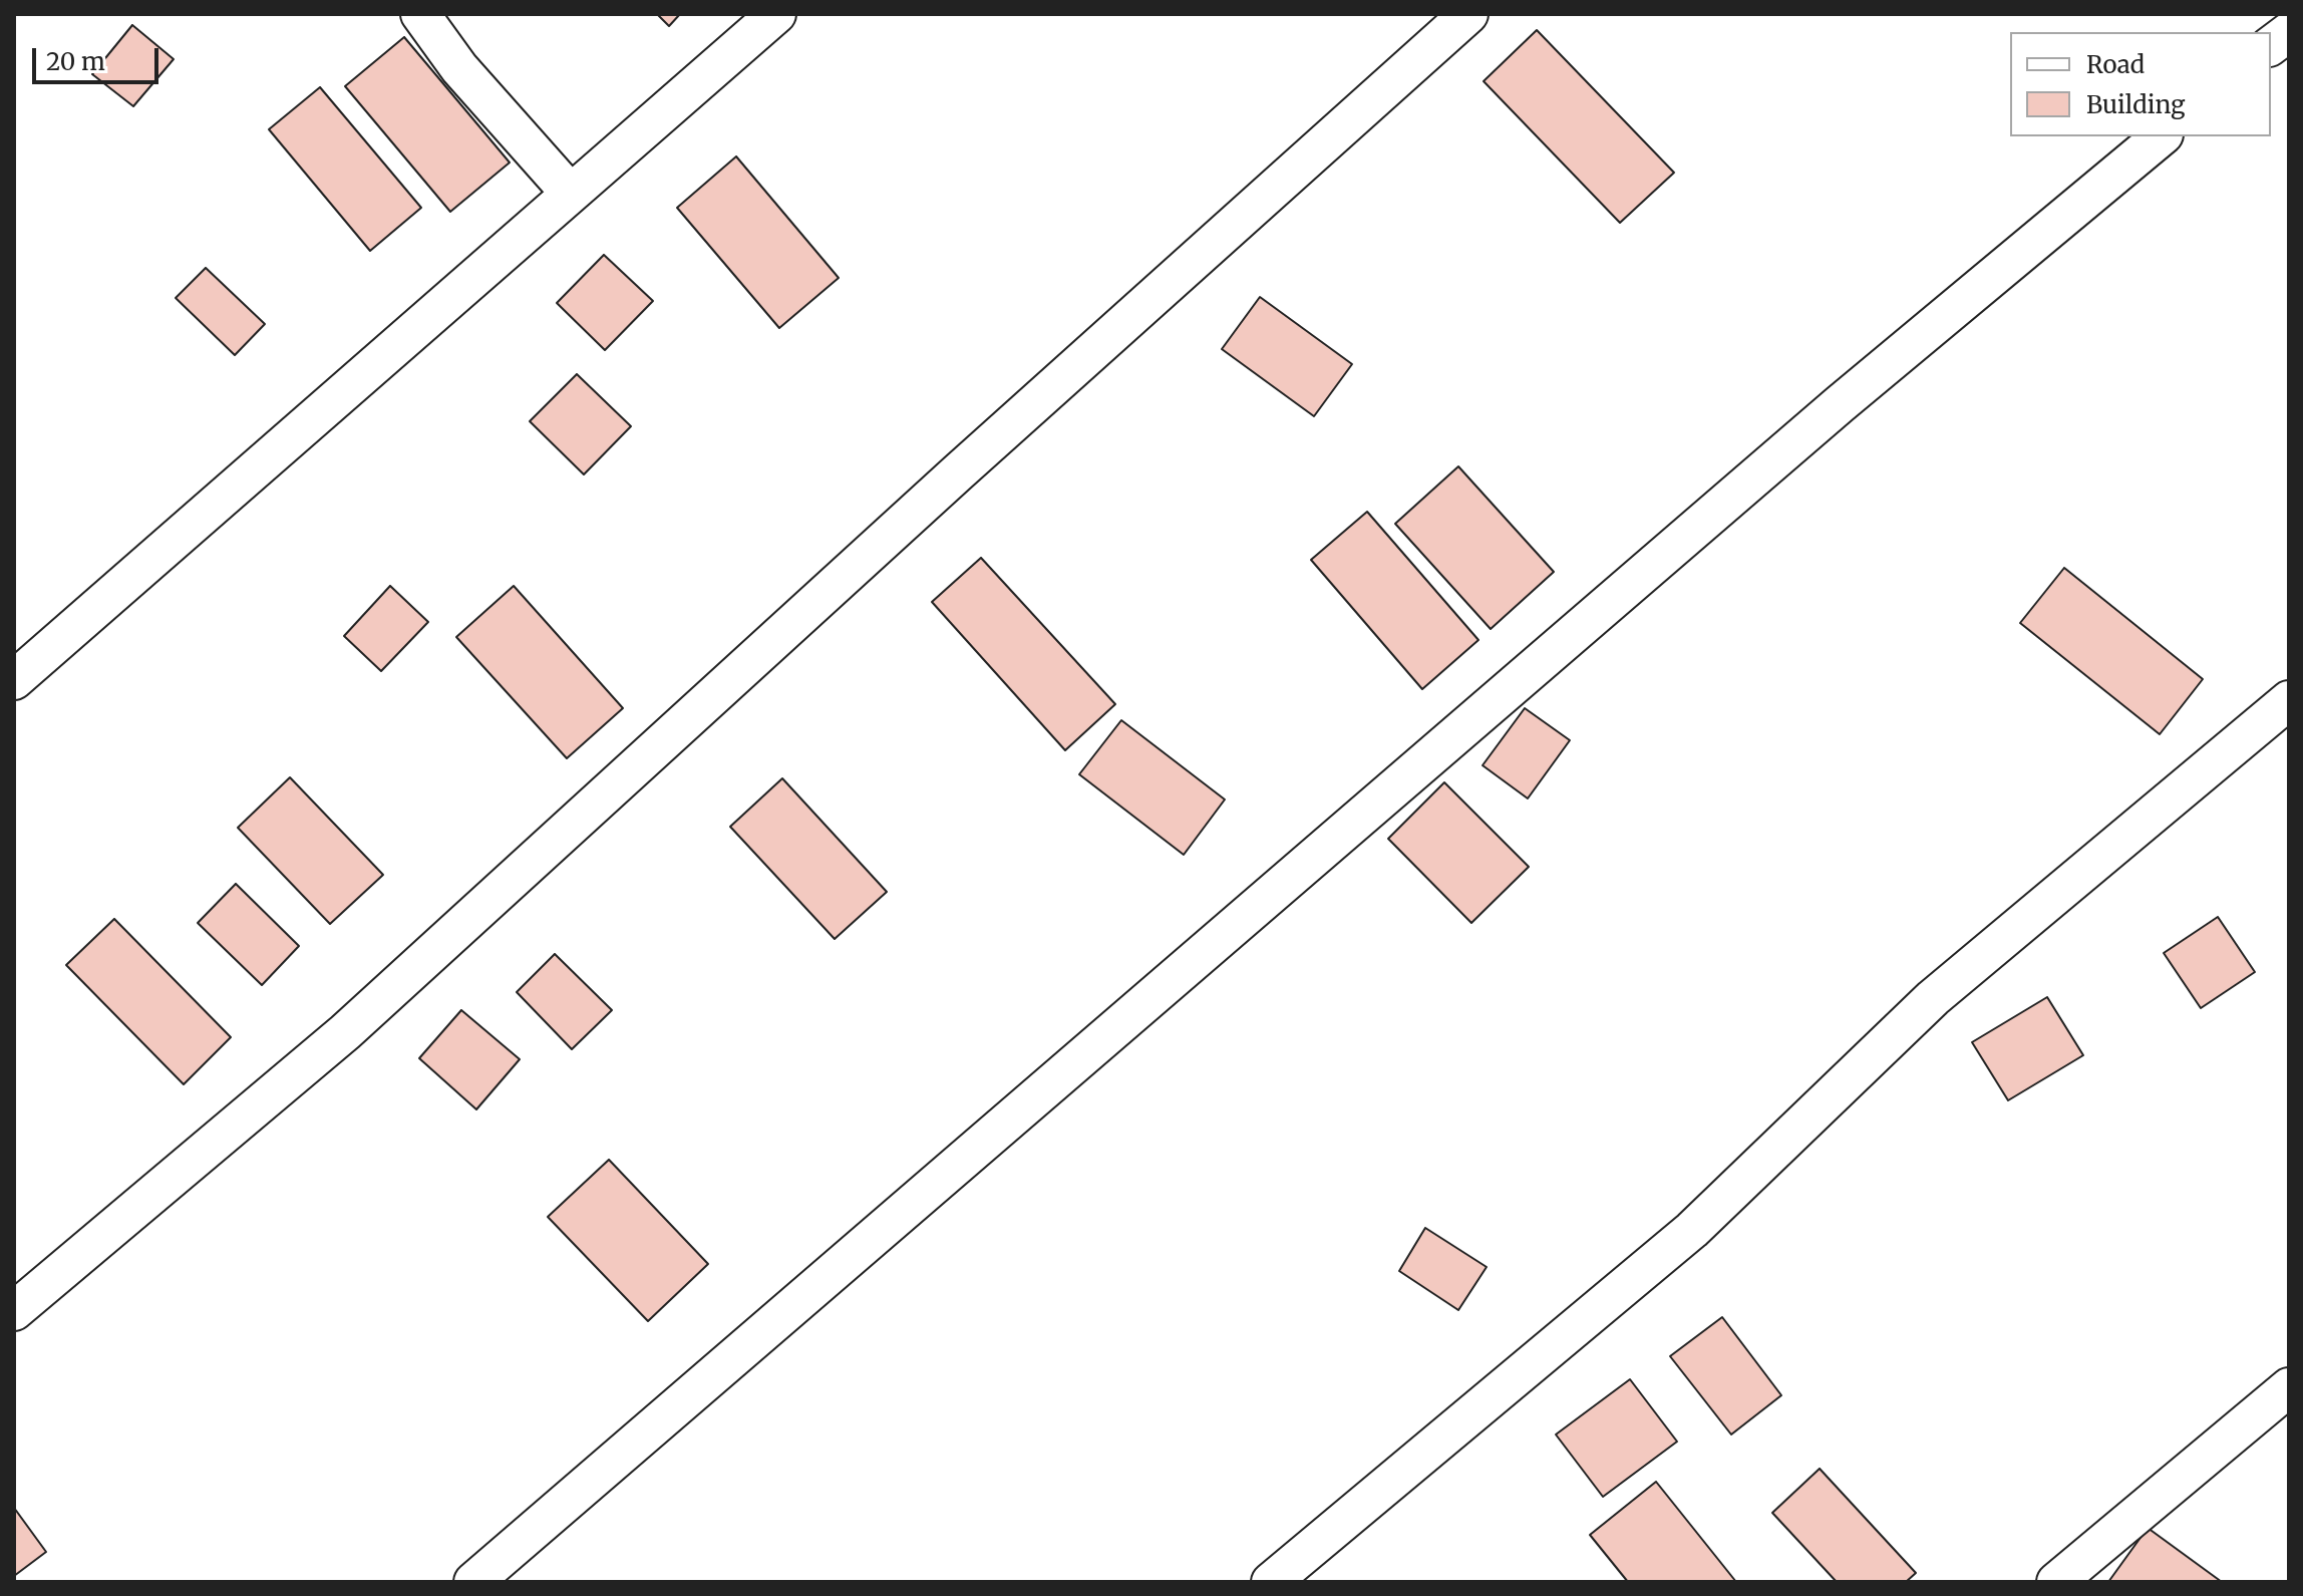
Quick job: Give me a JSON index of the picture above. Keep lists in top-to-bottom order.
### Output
{
  "legend": ["Road", "Building"],
  "scale_bar": "20 m"
}
